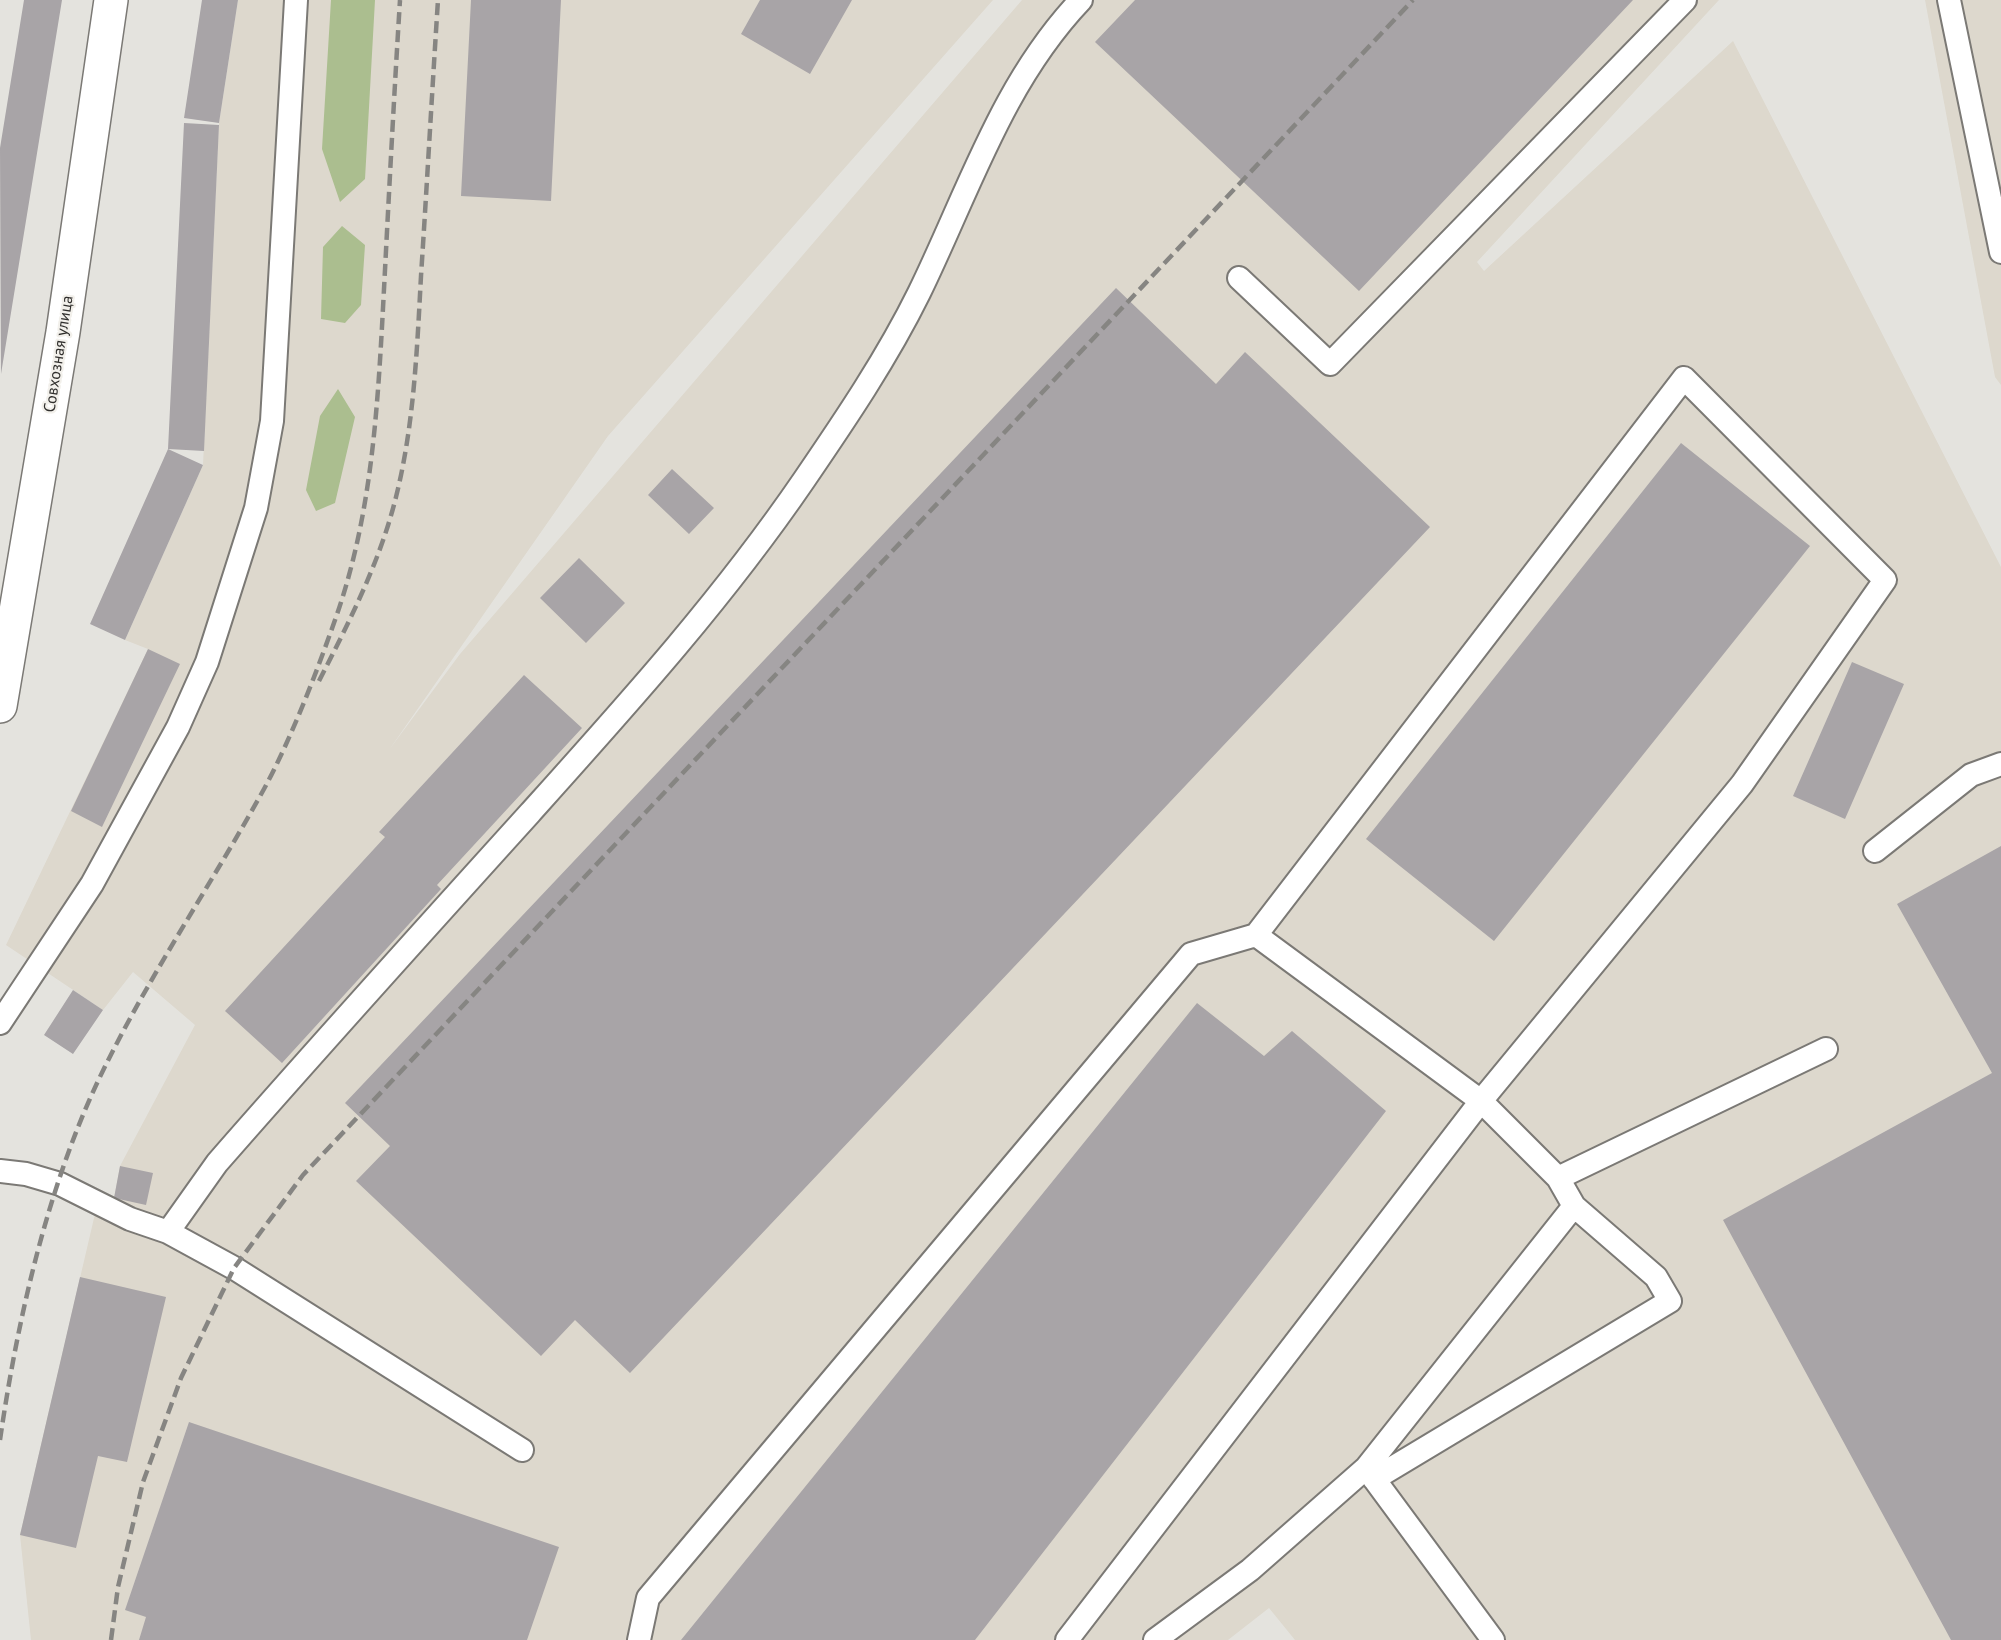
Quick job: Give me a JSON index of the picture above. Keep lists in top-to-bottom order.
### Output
{
  "streets": {
    "street": ["Совхозная улица"]
  }
}
